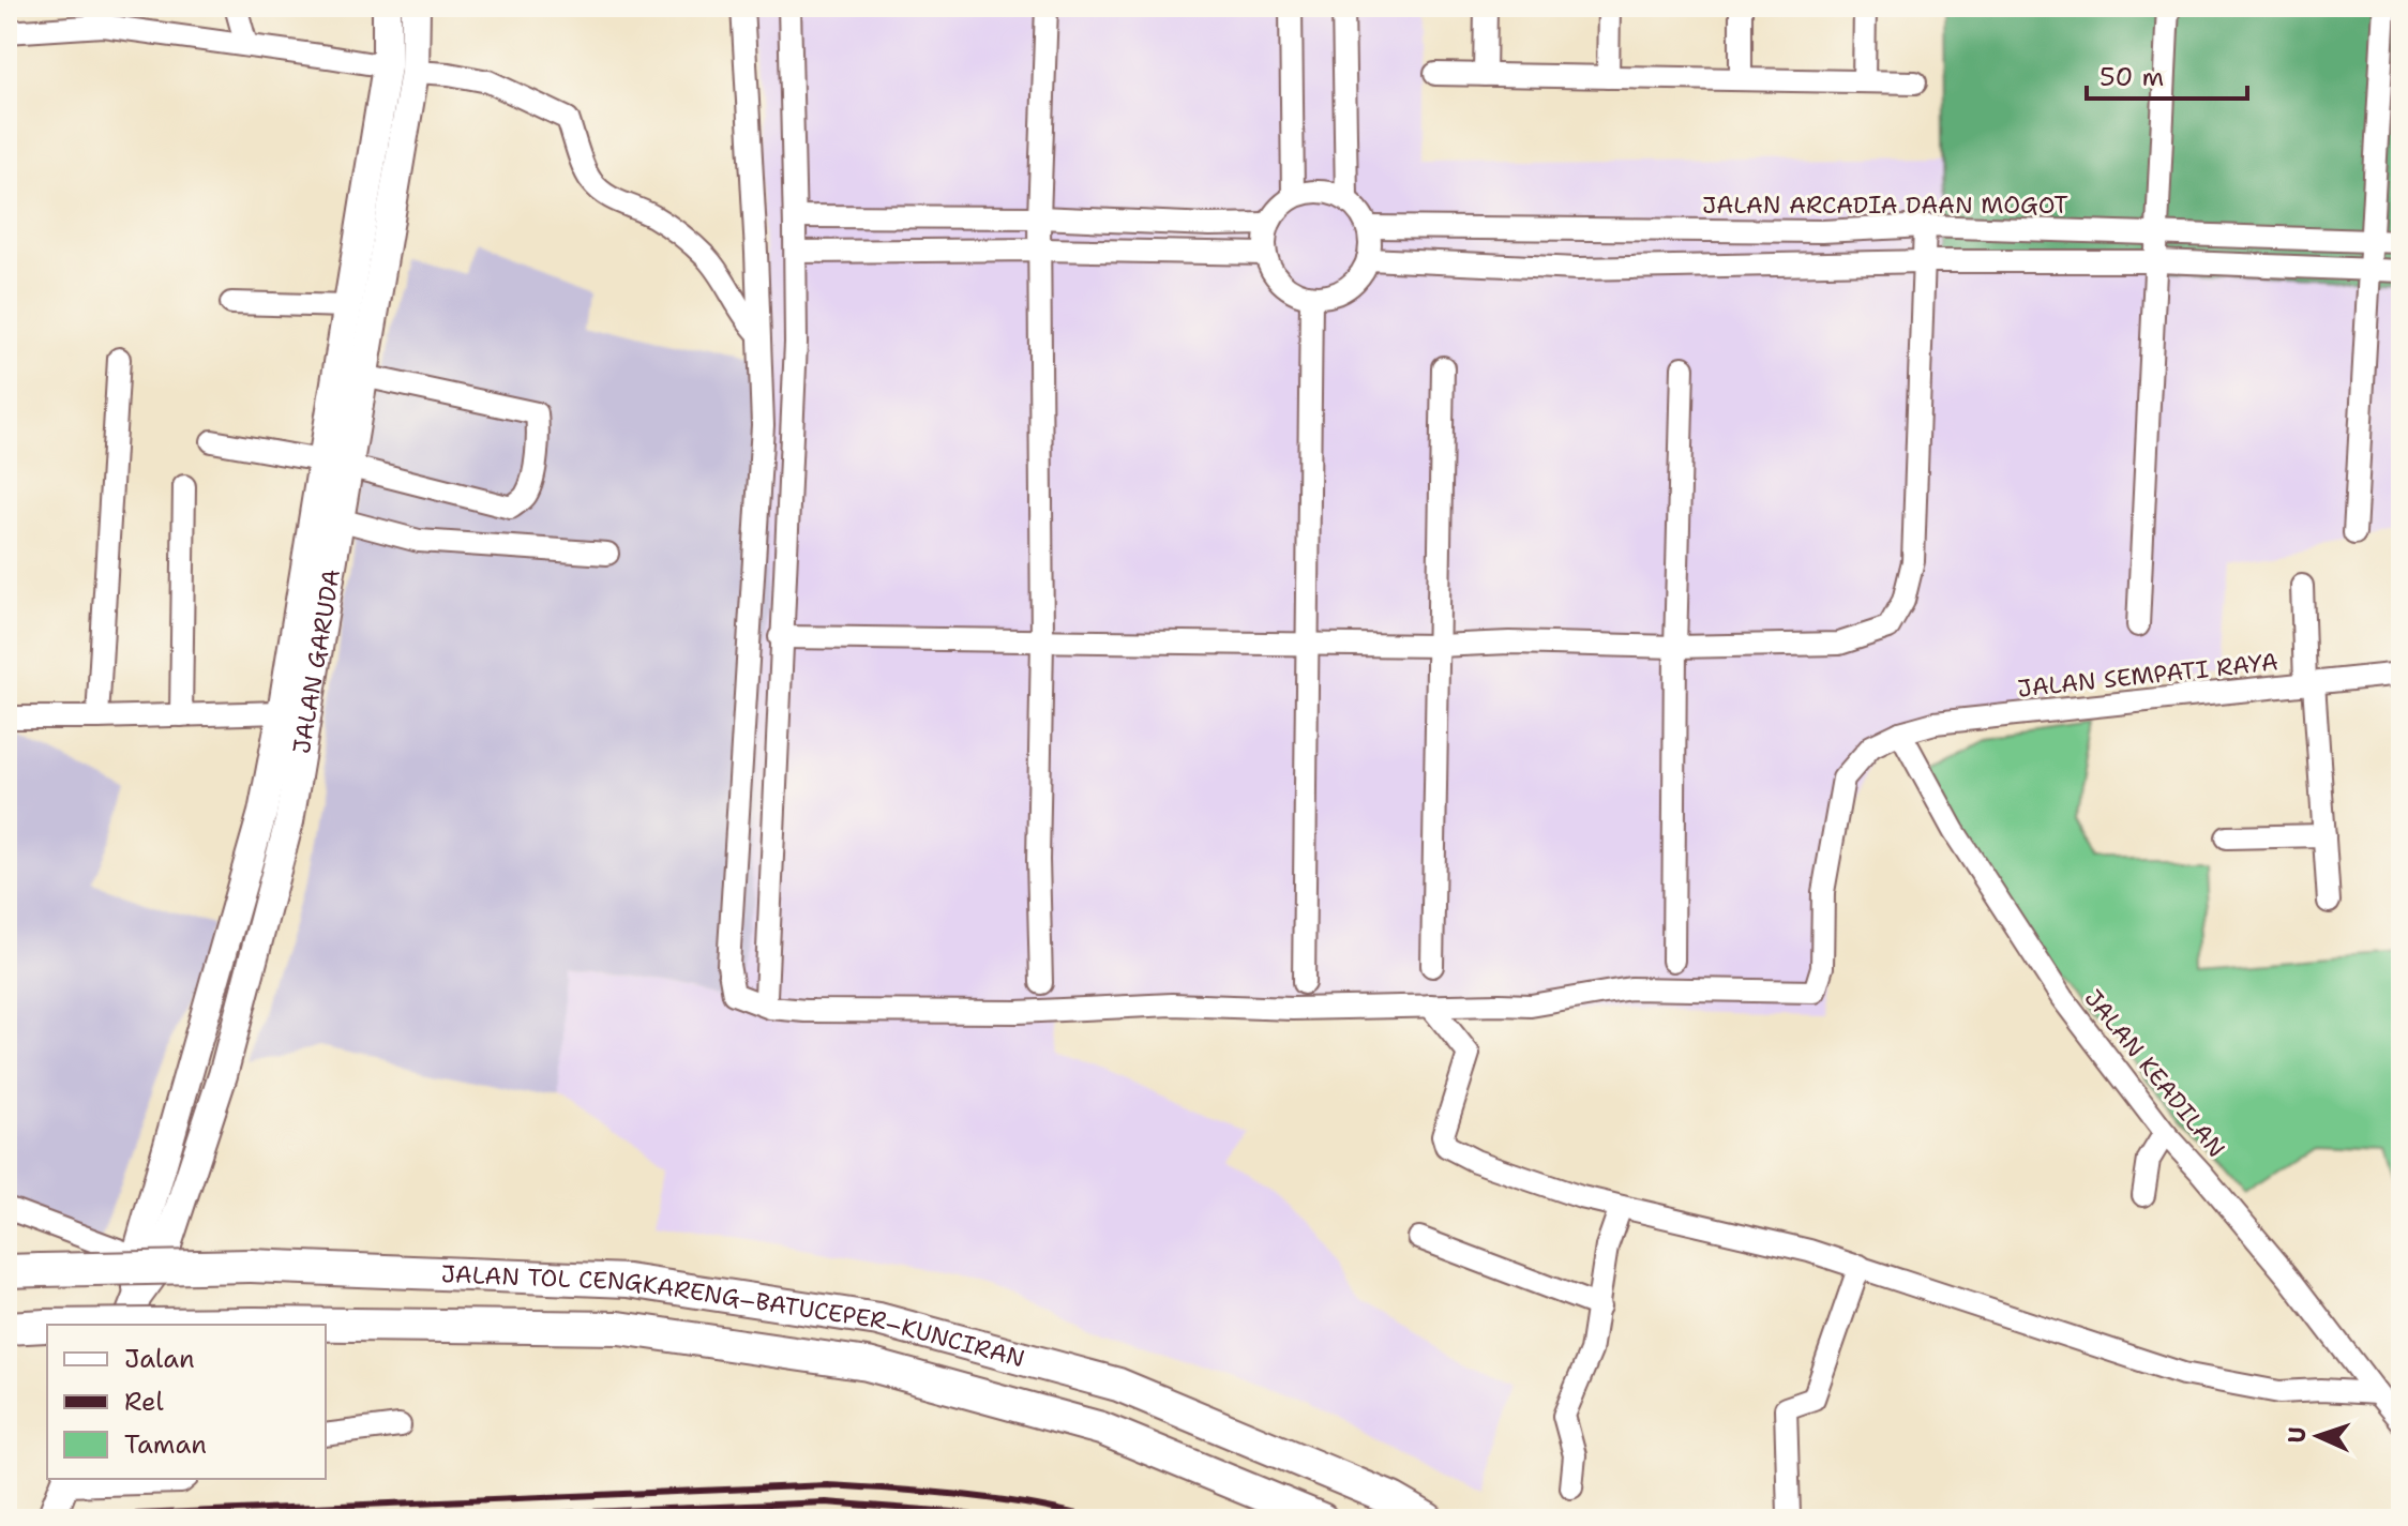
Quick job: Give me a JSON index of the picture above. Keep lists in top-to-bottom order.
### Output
{
  "streets": {
    "highway": ["JALAN TOL CENGKARENG–BATUCEPER–KUNCIRAN"],
    "main road": ["JALAN GARUDA"],
    "street": ["JALAN ARCADIA DAAN MOGOT", "JALAN SEMPATI RAYA", "JALAN KEADILAN"]
  },
  "crossings": [
    ["JALAN SEMPATI RAYA", "JALAN KEADILAN"]
  ],
  "legend": ["Jalan", "Rel", "Taman"],
  "scale_bar": "50 m",
  "north": "left"
}
